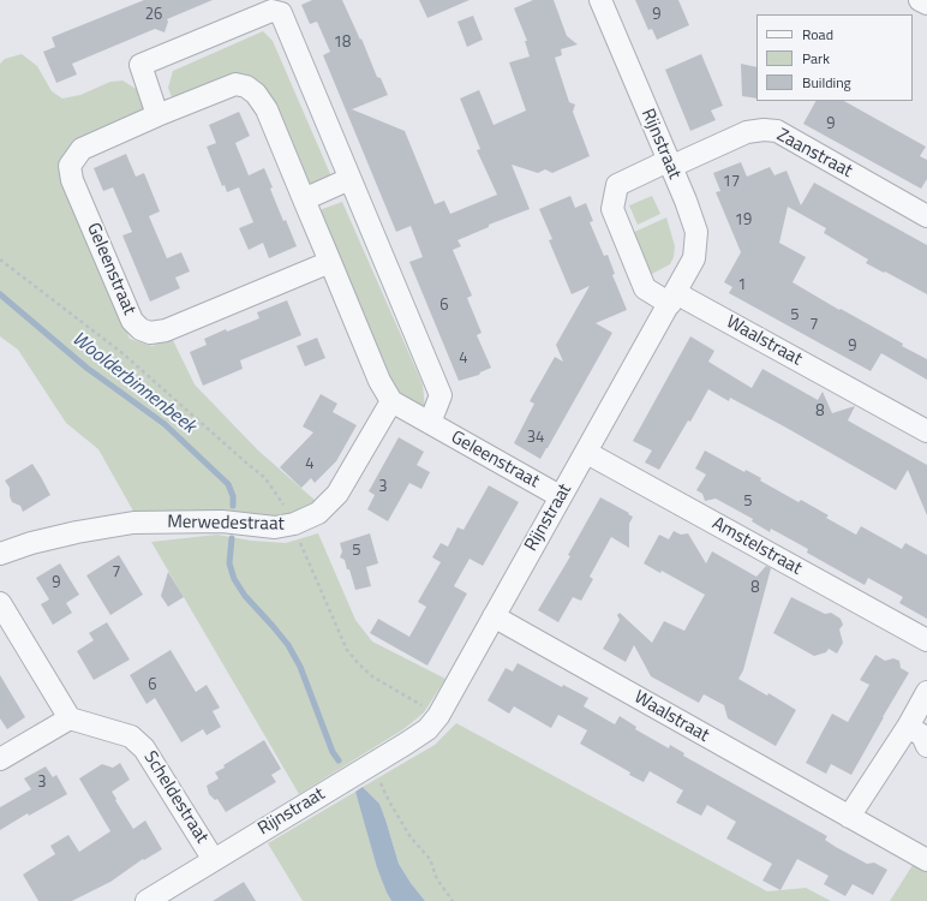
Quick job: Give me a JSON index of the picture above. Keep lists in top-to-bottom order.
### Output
{
  "streets": {
    "street": [
      "Rijnstraat",
      "Zaanstraat",
      "Geleenstraat",
      "Waalstraat",
      "Merwedestraat",
      "Amstelstraat",
      "Scheldestraat"
    ]
  },
  "crossings": [
    ["Rijnstraat", "Zaanstraat"],
    ["Rijnstraat", "Geleenstraat"],
    ["Rijnstraat", "Waalstraat"],
    ["Rijnstraat", "Amstelstraat"],
    ["Rijnstraat", "Scheldestraat"],
    ["Zaanstraat", "Waalstraat"],
    ["Geleenstraat", "Merwedestraat"]
  ],
  "water": ["Woolderbinnenbeek"],
  "house_numbers": [
    "26",
    "9",
    "18",
    "9",
    "17",
    "19",
    "1",
    "6",
    "5",
    "7",
    "9",
    "4",
    "8",
    "34",
    "4",
    "3",
    "5",
    "5",
    "7",
    "9",
    "8",
    "6",
    "3"
  ],
  "legend": ["Road", "Park", "Building"]
}
